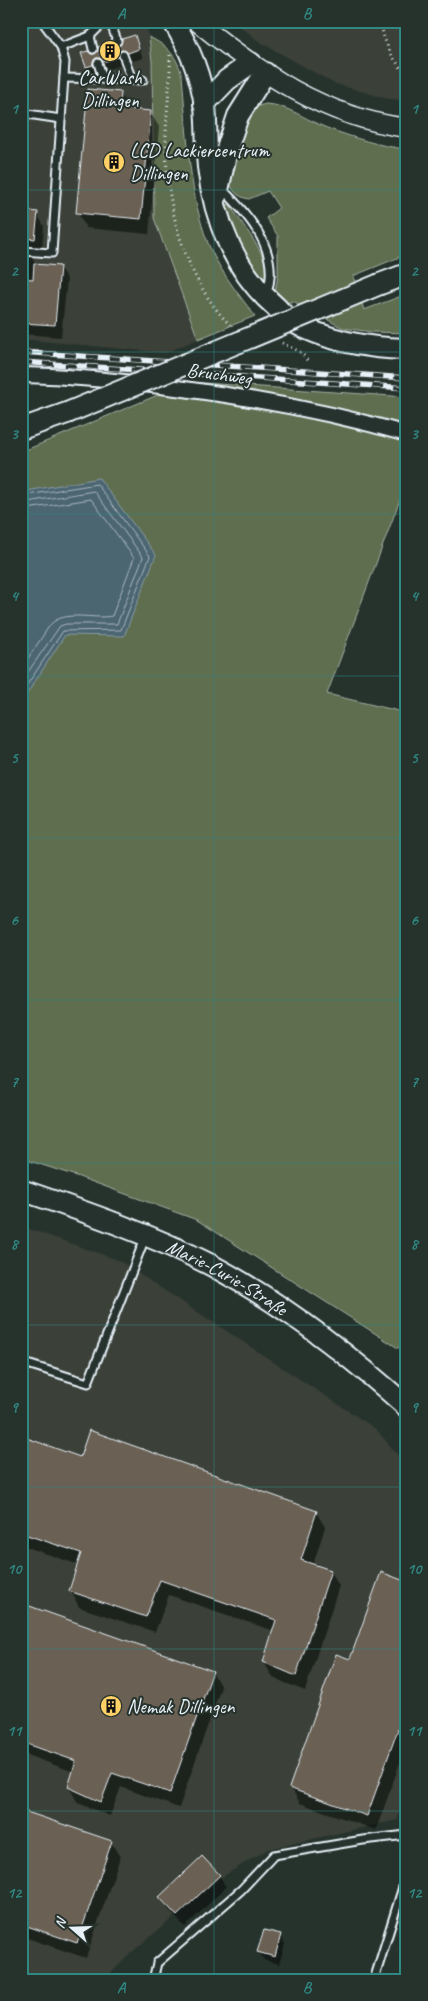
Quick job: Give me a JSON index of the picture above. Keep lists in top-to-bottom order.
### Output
{
  "streets": {
    "main road": ["Marie-Curie-Straße"],
    "street": ["Bruchweg"]
  },
  "places": {
    "building": ["CarWash Dillingen", "LCD Lackiercentrum Dillingen", "Nemak Dillingen"]
  },
  "north": "left",
  "grid": {
    "columns": ["A", "B"],
    "rows": [
      "1",
      "2",
      "3",
      "4",
      "5",
      "6",
      "7",
      "8",
      "9",
      "10",
      "11",
      "12"
    ]
  }
}
